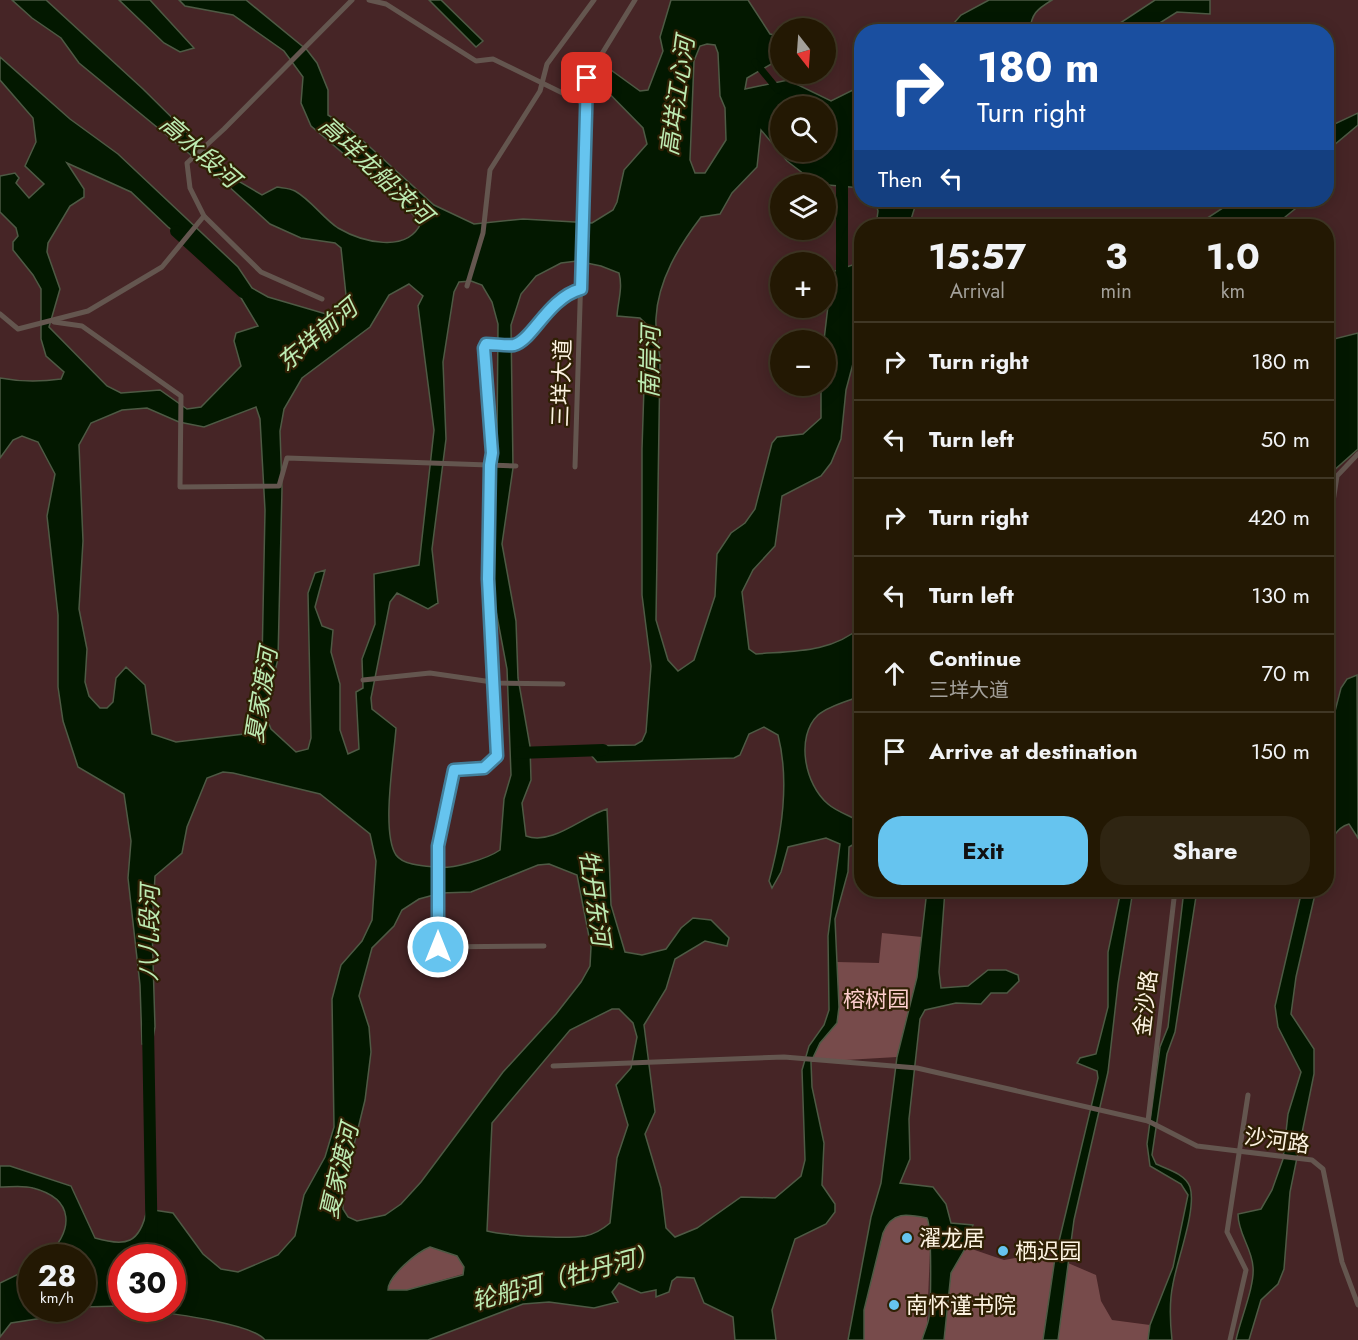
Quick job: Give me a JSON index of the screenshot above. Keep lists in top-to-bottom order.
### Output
{
  "streets": {
    "street": ["三垟大道", "金沙路", "沙河路"]
  },
  "crossings": [
    ["金沙路", "沙河路"]
  ],
  "water": [
    "高垟江心河",
    "高水段河",
    "高垟龙船浃河",
    "东垟前河",
    "南岸河",
    "夏家渡河",
    "牡丹东河",
    "八儿段河",
    "轮船河（牡丹河）"
  ],
  "parks": ["榕树园"],
  "places": ["濯龙居", "栖迟园", "南怀谨书院"],
  "north": "bottom",
  "page": {
    "map_buttons": ["+", "−"],
    "turn": ["180 m", "Turn right"],
    "then": "Then",
    "eta": [
      "15:57",
      "Arrival",
      "3",
      "min",
      "1.0",
      "km"
    ],
    "list": [
      {
        "name": "Turn right",
        "value": "180 m"
      },
      {
        "name": "Turn left",
        "value": "50 m"
      },
      {
        "name": "Turn right",
        "value": "420 m"
      },
      {
        "name": "Turn left",
        "value": "130 m"
      },
      {
        "name": "Continue",
        "note": "三垟大道",
        "value": "70 m"
      },
      {
        "name": "Arrive at destination",
        "value": "150 m"
      }
    ],
    "buttons": ["Exit", "Share"],
    "speed": "28 km/h",
    "limit": "30"
  }
}
